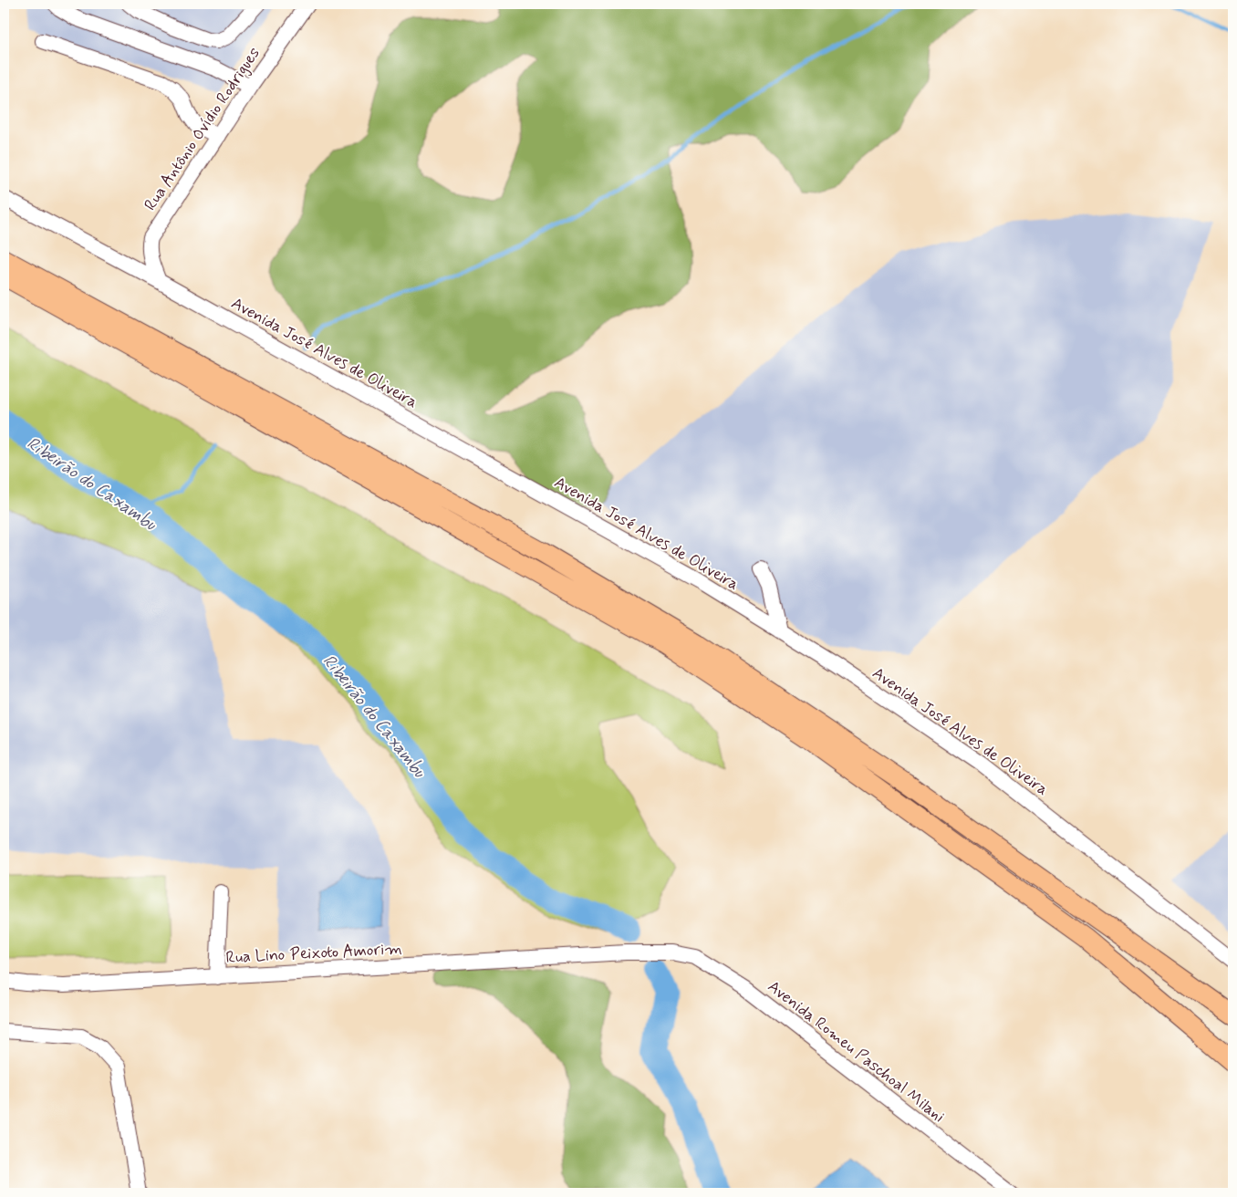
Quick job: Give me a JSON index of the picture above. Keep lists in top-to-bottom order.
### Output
{
  "streets": {
    "street": [
      "Rua Antônio Ovídio Rodrigues",
      "Avenida José Alves de Oliveira",
      "Rua Lino Peixoto Amorim",
      "Avenida Romeu Paschoal Milani"
    ]
  },
  "crossings": [
    ["Rua Antônio Ovídio Rodrigues", "Avenida José Alves de Oliveira"],
    ["Rua Lino Peixoto Amorim", "Avenida Romeu Paschoal Milani"]
  ],
  "water": ["Ribeirão do Caxambu"]
}
